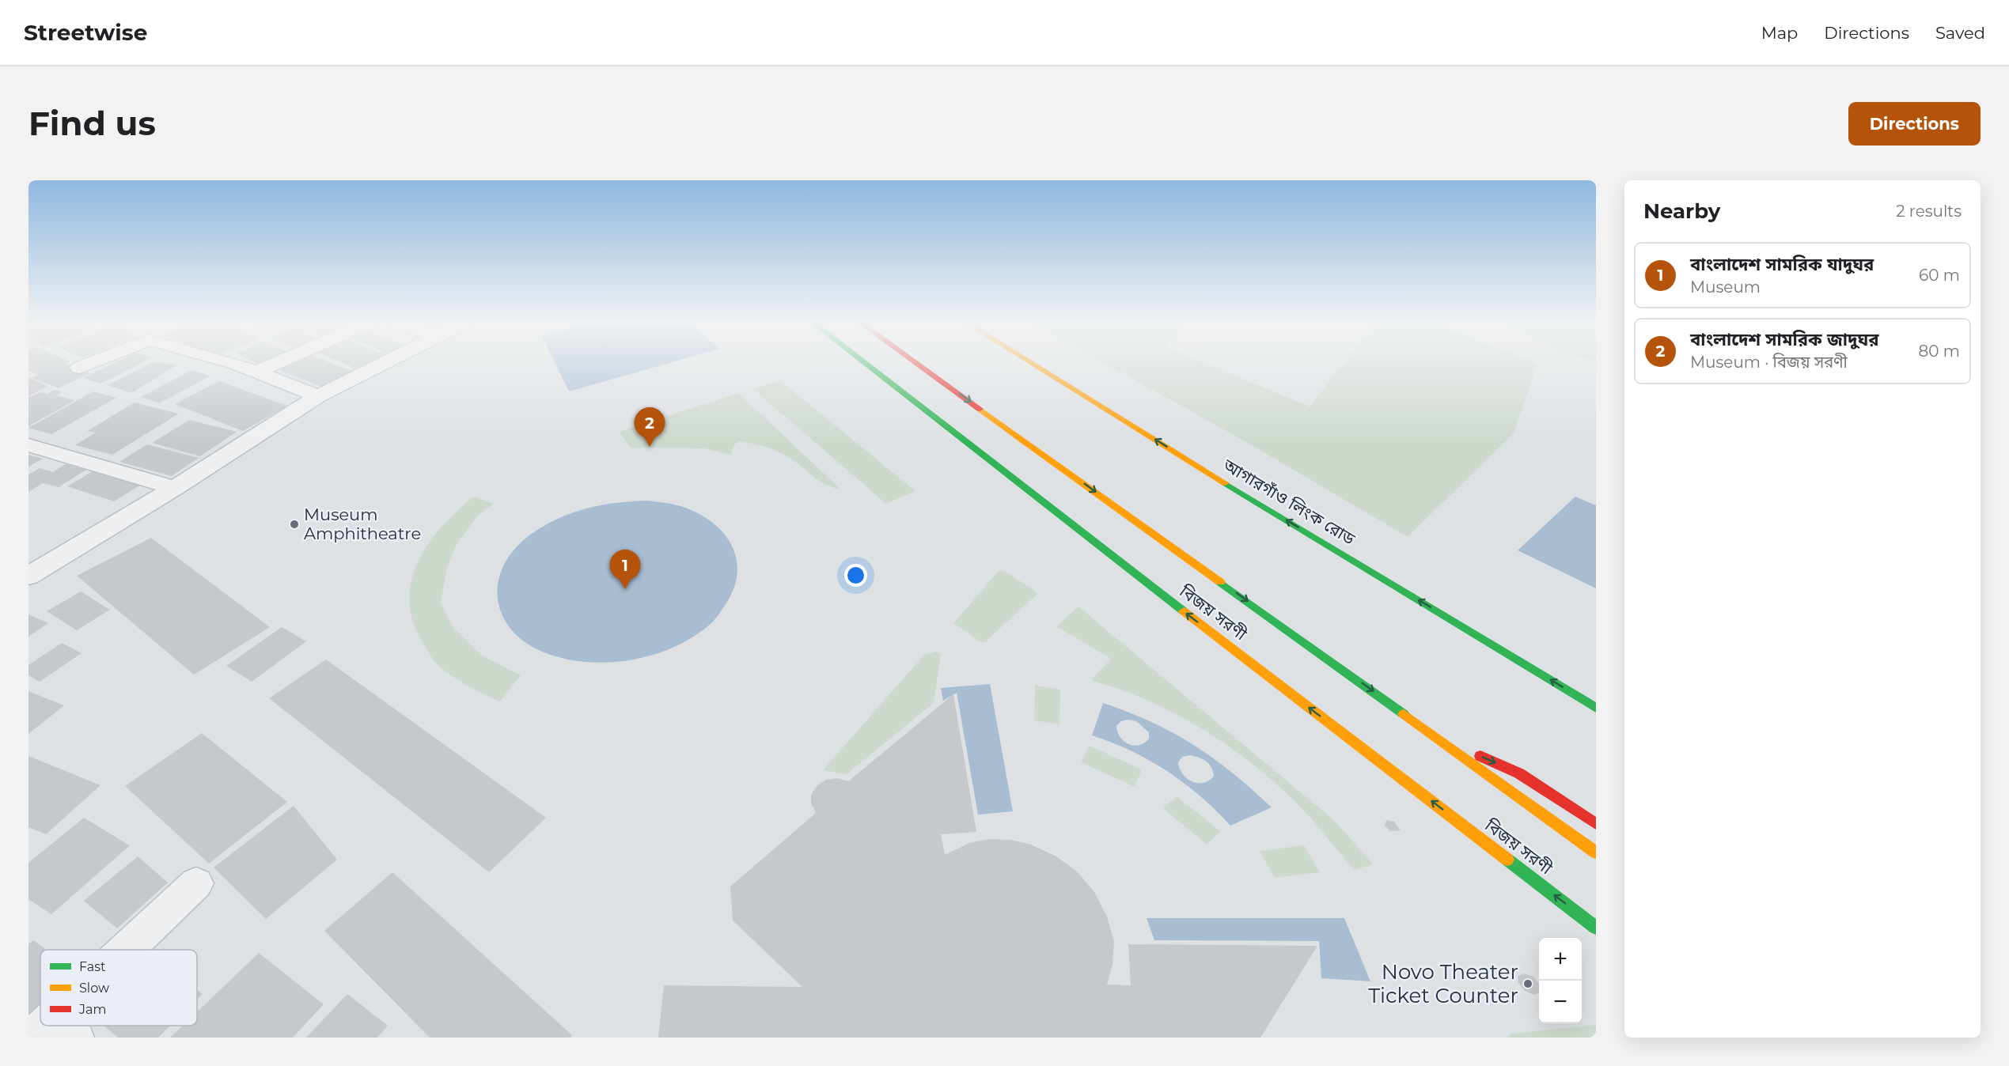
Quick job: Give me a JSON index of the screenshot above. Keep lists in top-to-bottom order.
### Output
{
  "streets": {
    "main road": ["আগারগাঁও লিংক রোড", "বিজয় সরণী"]
  },
  "one_way": ["আগারগাঁও লিংক রোড"],
  "places": ["Museum Amphitheatre", "Novo Theater Ticket Counter"],
  "legend": ["Fast", "Slow", "Jam"],
  "page": {
    "header": "Streetwise",
    "nav": ["Map", "Directions", "Saved"],
    "buttons": "Directions",
    "title": "Find us",
    "heading": ["Nearby", "2 results"],
    "list": [
      {
        "mark": "1",
        "name": "বাংলাদেশ সামরিক যাদুঘর",
        "note": "Museum",
        "value": "60 m"
      },
      {
        "mark": "2",
        "name": "বাংলাদেশ সামরিক জাদুঘর",
        "note": "Museum · বিজয় সরণী",
        "value": "80 m"
      }
    ],
    "pins": ["2", "1"],
    "map_buttons": ["+", "−"]
  }
}
